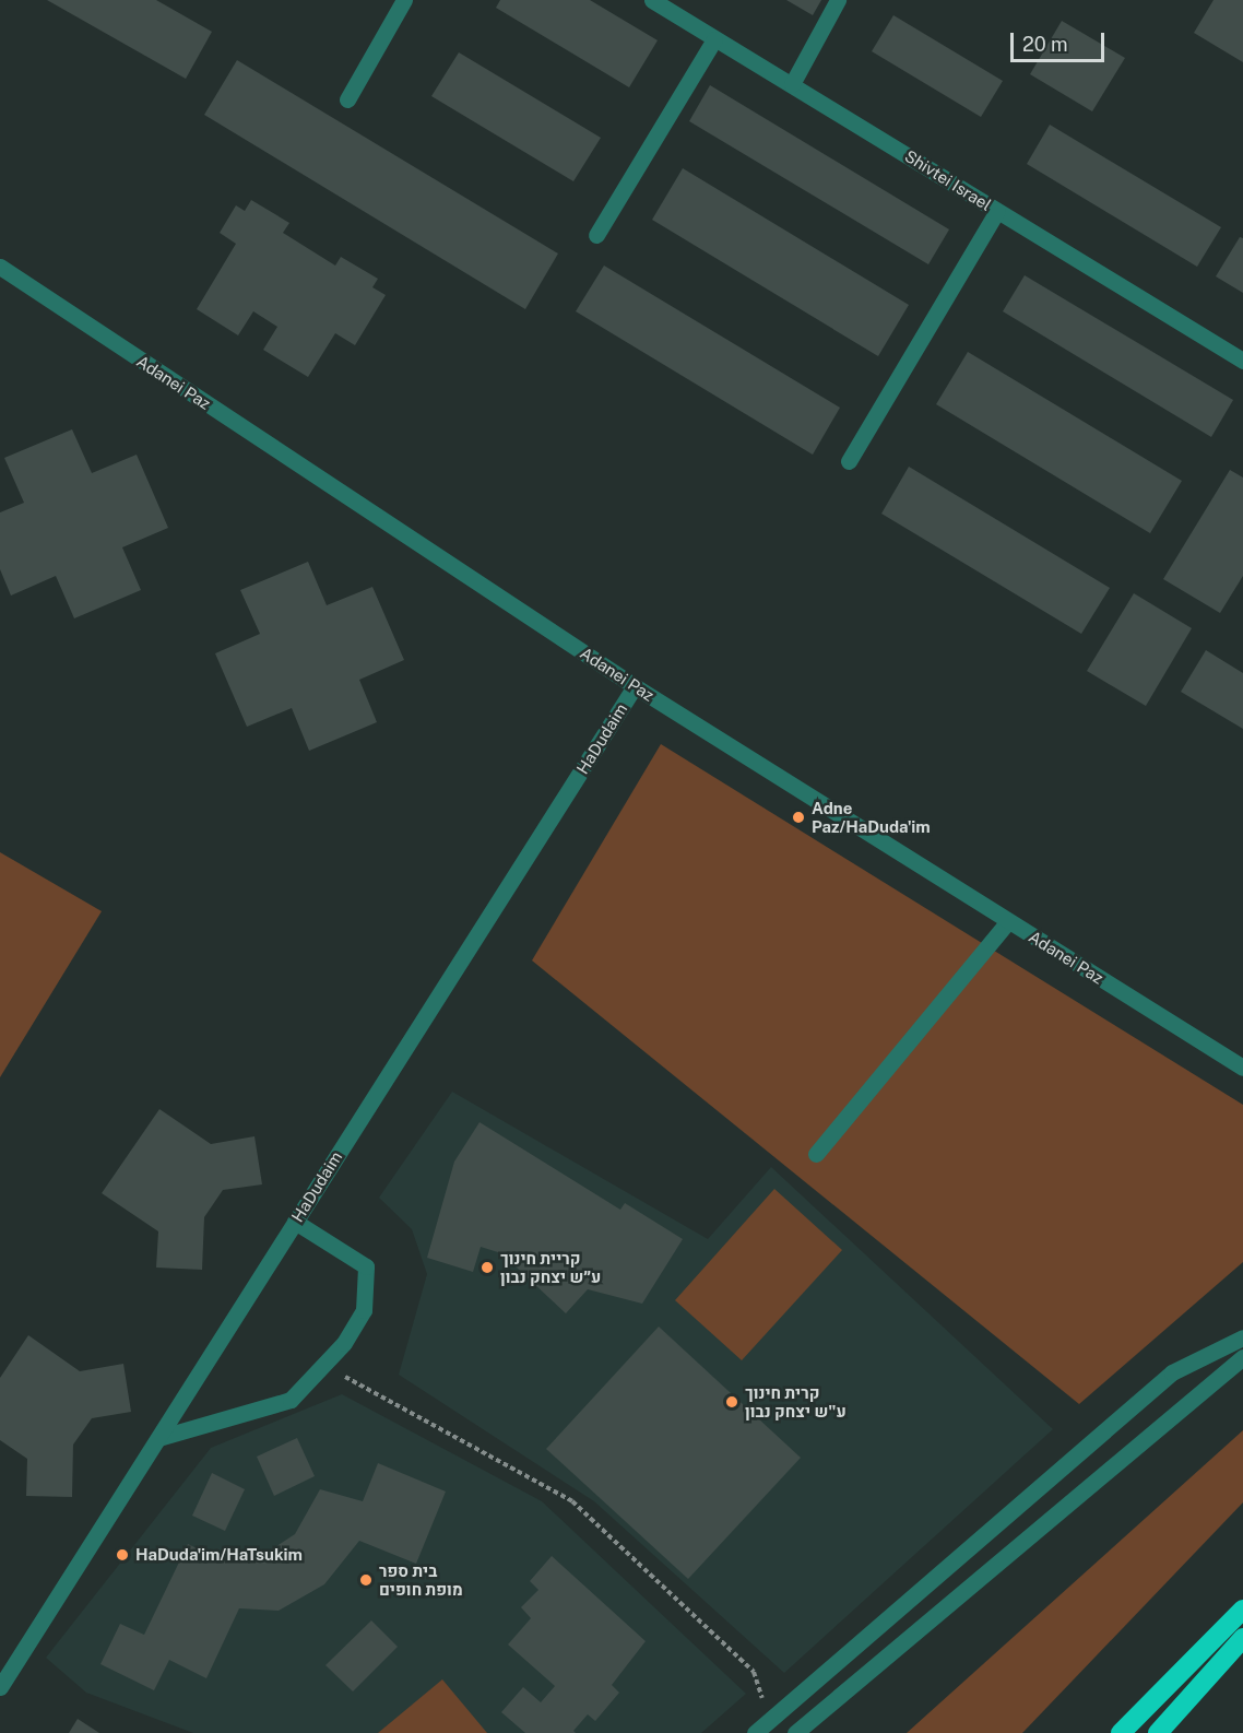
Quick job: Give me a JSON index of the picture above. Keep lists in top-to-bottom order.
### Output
{
  "streets": {
    "street": ["Shivtei Israel", "Adanei Paz", "HaDudaim"]
  },
  "crossings": [
    ["Adanei Paz", "HaDudaim"]
  ],
  "places": [
    "Adne Paz/HaDuda'im",
    "קריית חינוך ע״ש יצחק נבון",
    "קרית חינוך ע\"ש יצחק נבון",
    "HaDuda'im/HaTsukim",
    "בית ספר מופת חופים"
  ],
  "scale_bar": "20 m"
}
